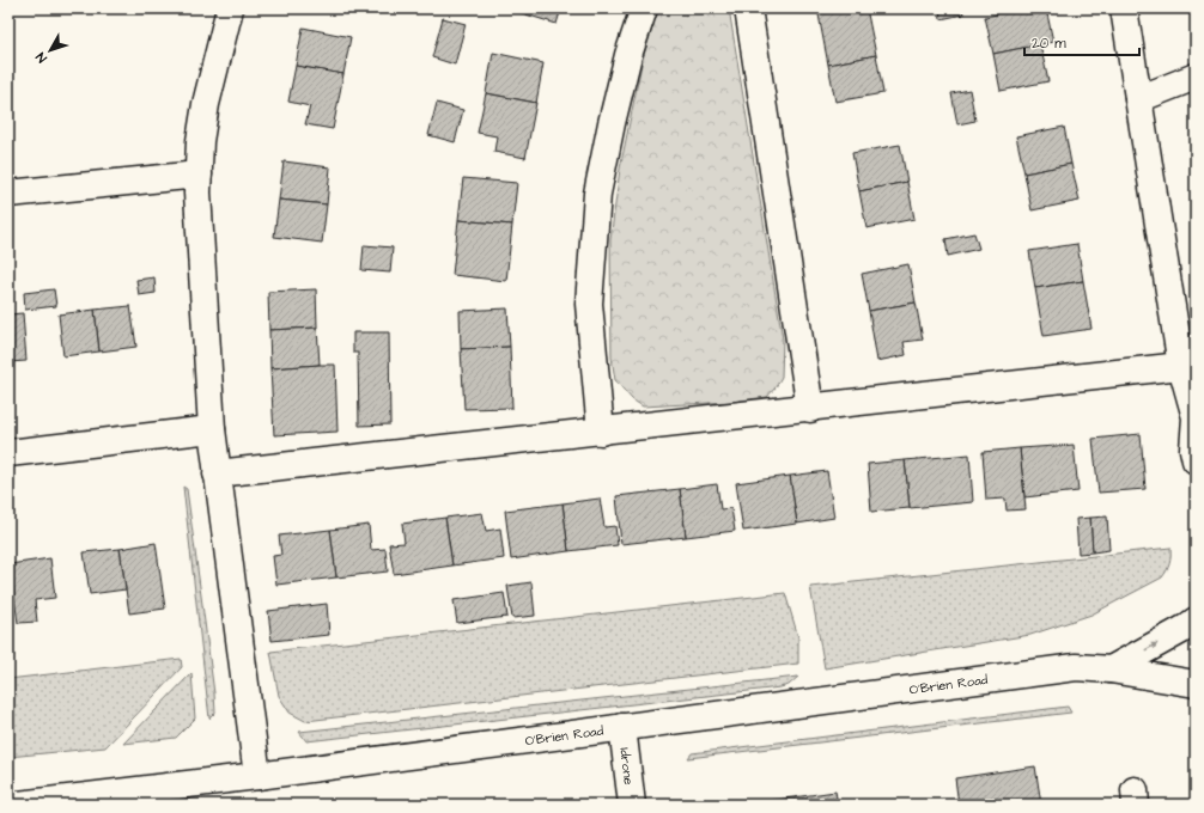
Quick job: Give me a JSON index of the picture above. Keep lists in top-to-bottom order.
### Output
{
  "streets": {
    "street": ["O'Brien Road", "Idrone"]
  },
  "crossings": [
    ["O'Brien Road", "Idrone"]
  ],
  "scale_bar": "20 m",
  "north": "bottom left"
}
